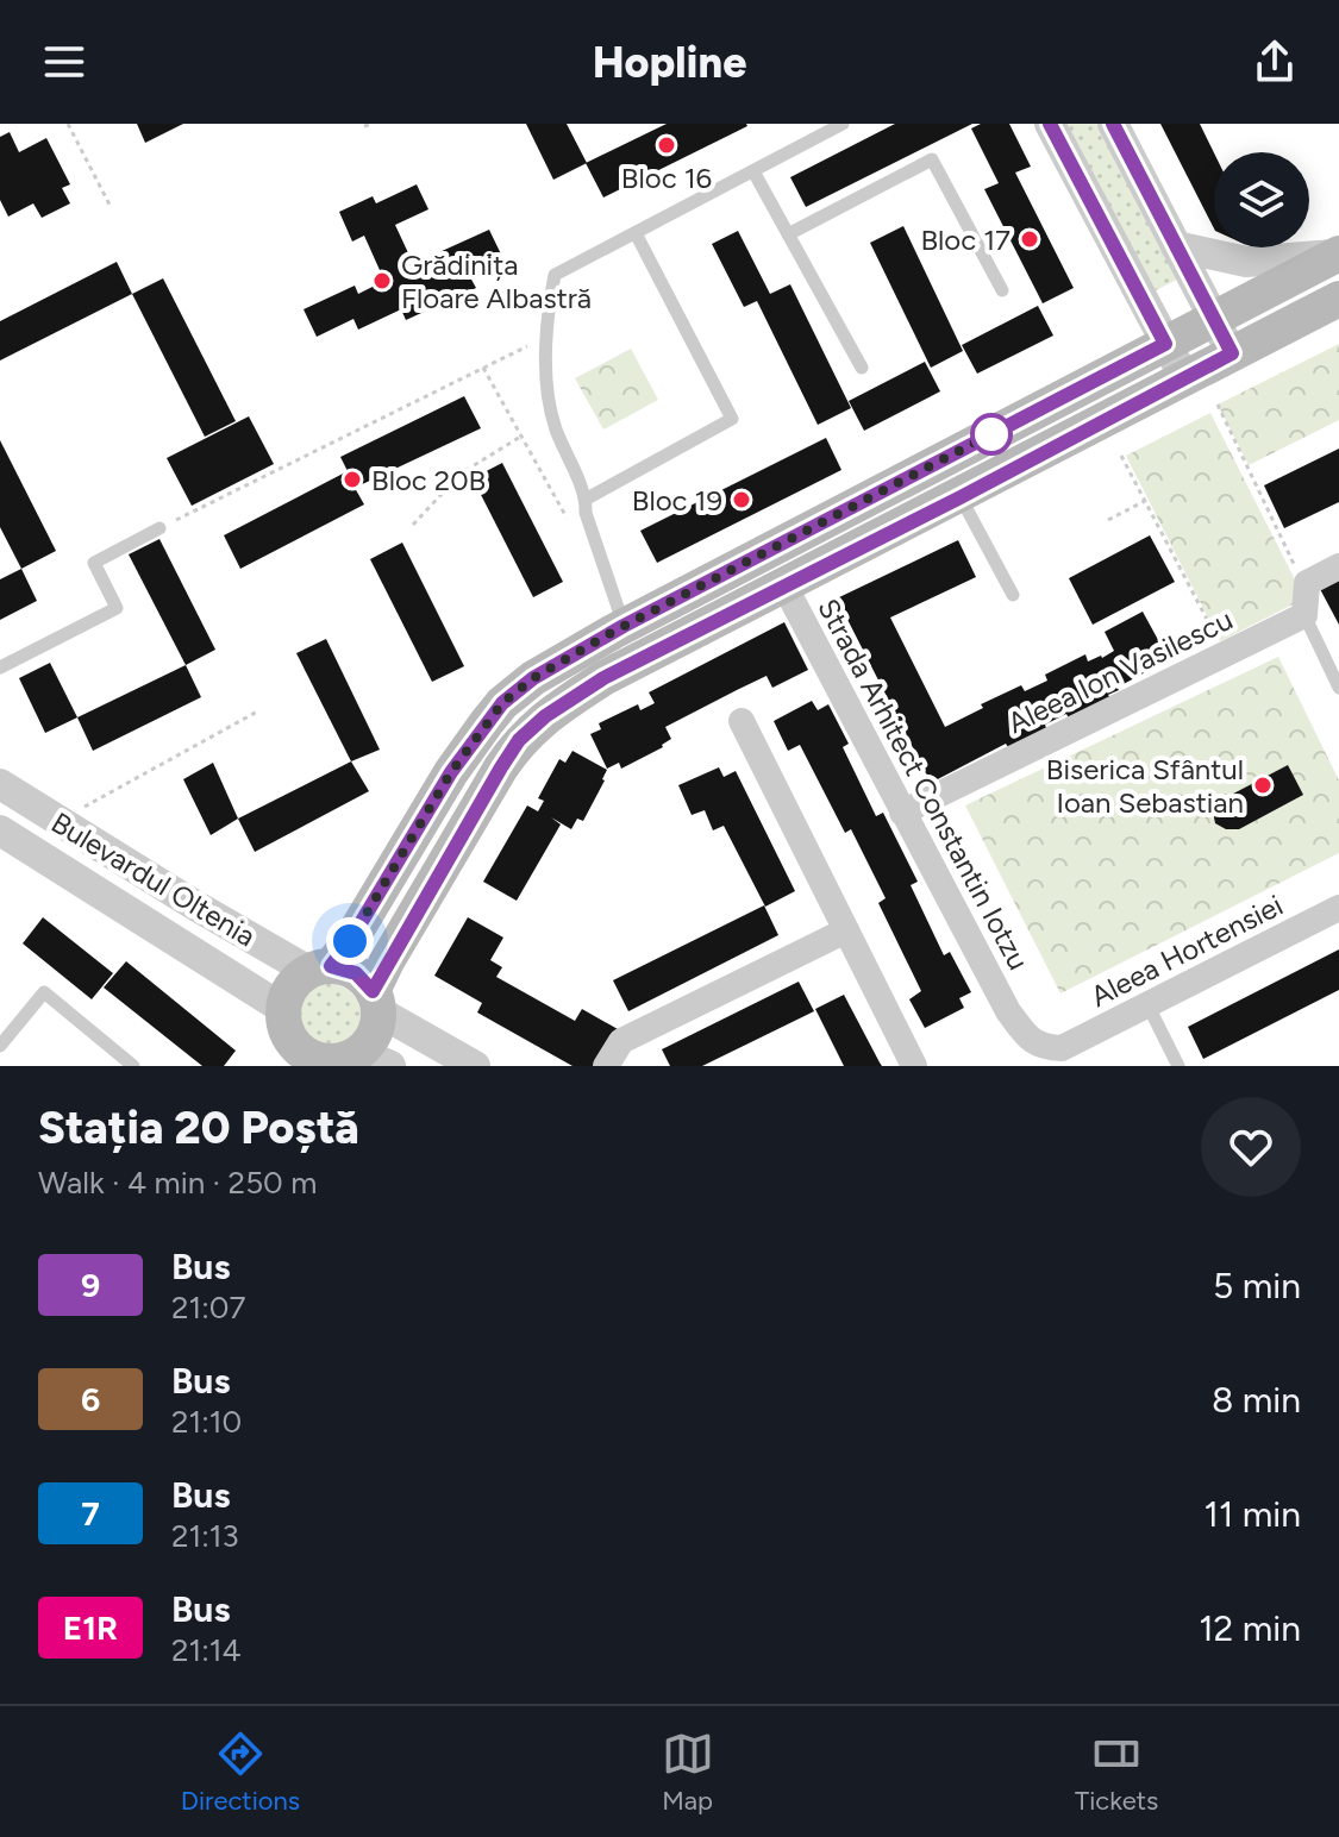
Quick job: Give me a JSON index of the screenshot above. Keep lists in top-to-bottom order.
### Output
{
  "streets": {
    "street": [
      "Aleea Ion Vasilescu",
      "Strada Arhitect Constantin Iotzu",
      "Bulevardul Oltenia",
      "Aleea Hortensiei"
    ]
  },
  "crossings": [
    ["Aleea Ion Vasilescu", "Strada Arhitect Constantin Iotzu"],
    ["Strada Arhitect Constantin Iotzu", "Aleea Hortensiei"]
  ],
  "places": [
    "Bloc 16",
    "Bloc 17",
    "Grădinița Floare Albastră",
    "Bloc 20B",
    "Bloc 19",
    "Biserica Sfântul Ioan Sebastian"
  ],
  "lines": ["bus line 9"],
  "page": {
    "header": "Hopline",
    "heading": ["Stația 20 Poștă", "Walk · 4 min · 250 m"],
    "list": [
      {
        "mark": "9",
        "name": "Bus",
        "note": "21:07",
        "value": "5 min"
      },
      {
        "mark": "6",
        "name": "Bus",
        "note": "21:10",
        "value": "8 min"
      },
      {
        "mark": "7",
        "name": "Bus",
        "note": "21:13",
        "value": "11 min"
      },
      {
        "mark": "E1R",
        "name": "Bus",
        "note": "21:14",
        "value": "12 min"
      }
    ],
    "tabs": ["Directions", "Map", "Tickets"]
  }
}
